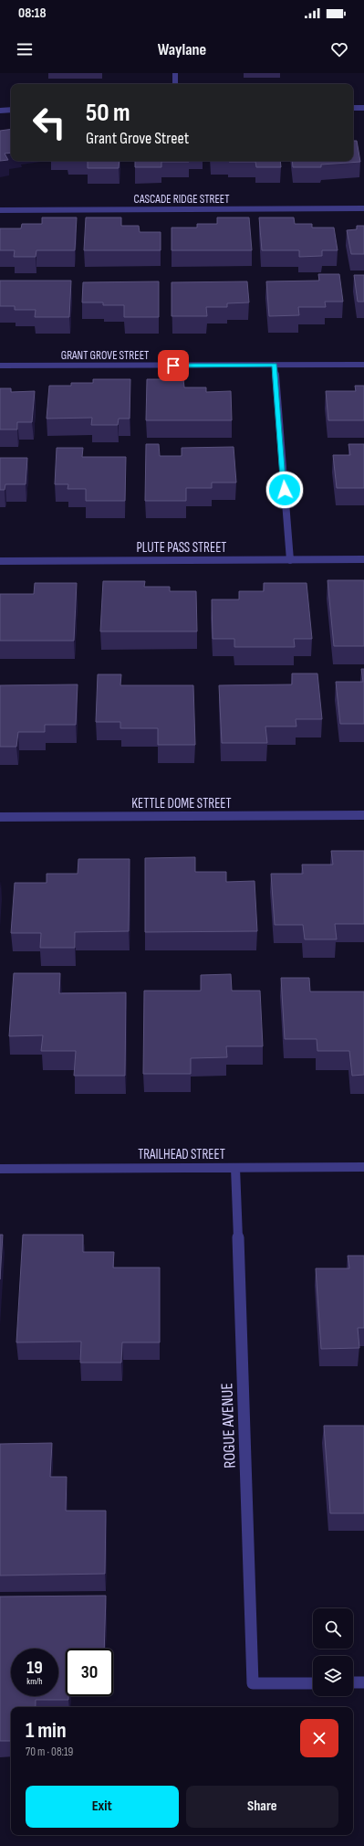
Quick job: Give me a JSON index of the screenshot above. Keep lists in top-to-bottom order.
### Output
{
  "streets": {
    "street": [
      "CASCADE RIDGE STREET",
      "GRANT GROVE STREET",
      "PLUTE PASS STREET",
      "KETTLE DOME STREET",
      "TRAILHEAD STREET",
      "ROGUE AVENUE"
    ]
  },
  "crossings": [
    ["TRAILHEAD STREET", "ROGUE AVENUE"]
  ],
  "page": {
    "status": "08:18",
    "header": "Waylane",
    "turn": ["50 m", "Grant Grove Street"],
    "speed": "19 km/h",
    "limit": "30",
    "heading": ["1 min", "70 m · 08:19"],
    "buttons": ["Exit", "Share"]
  }
}
